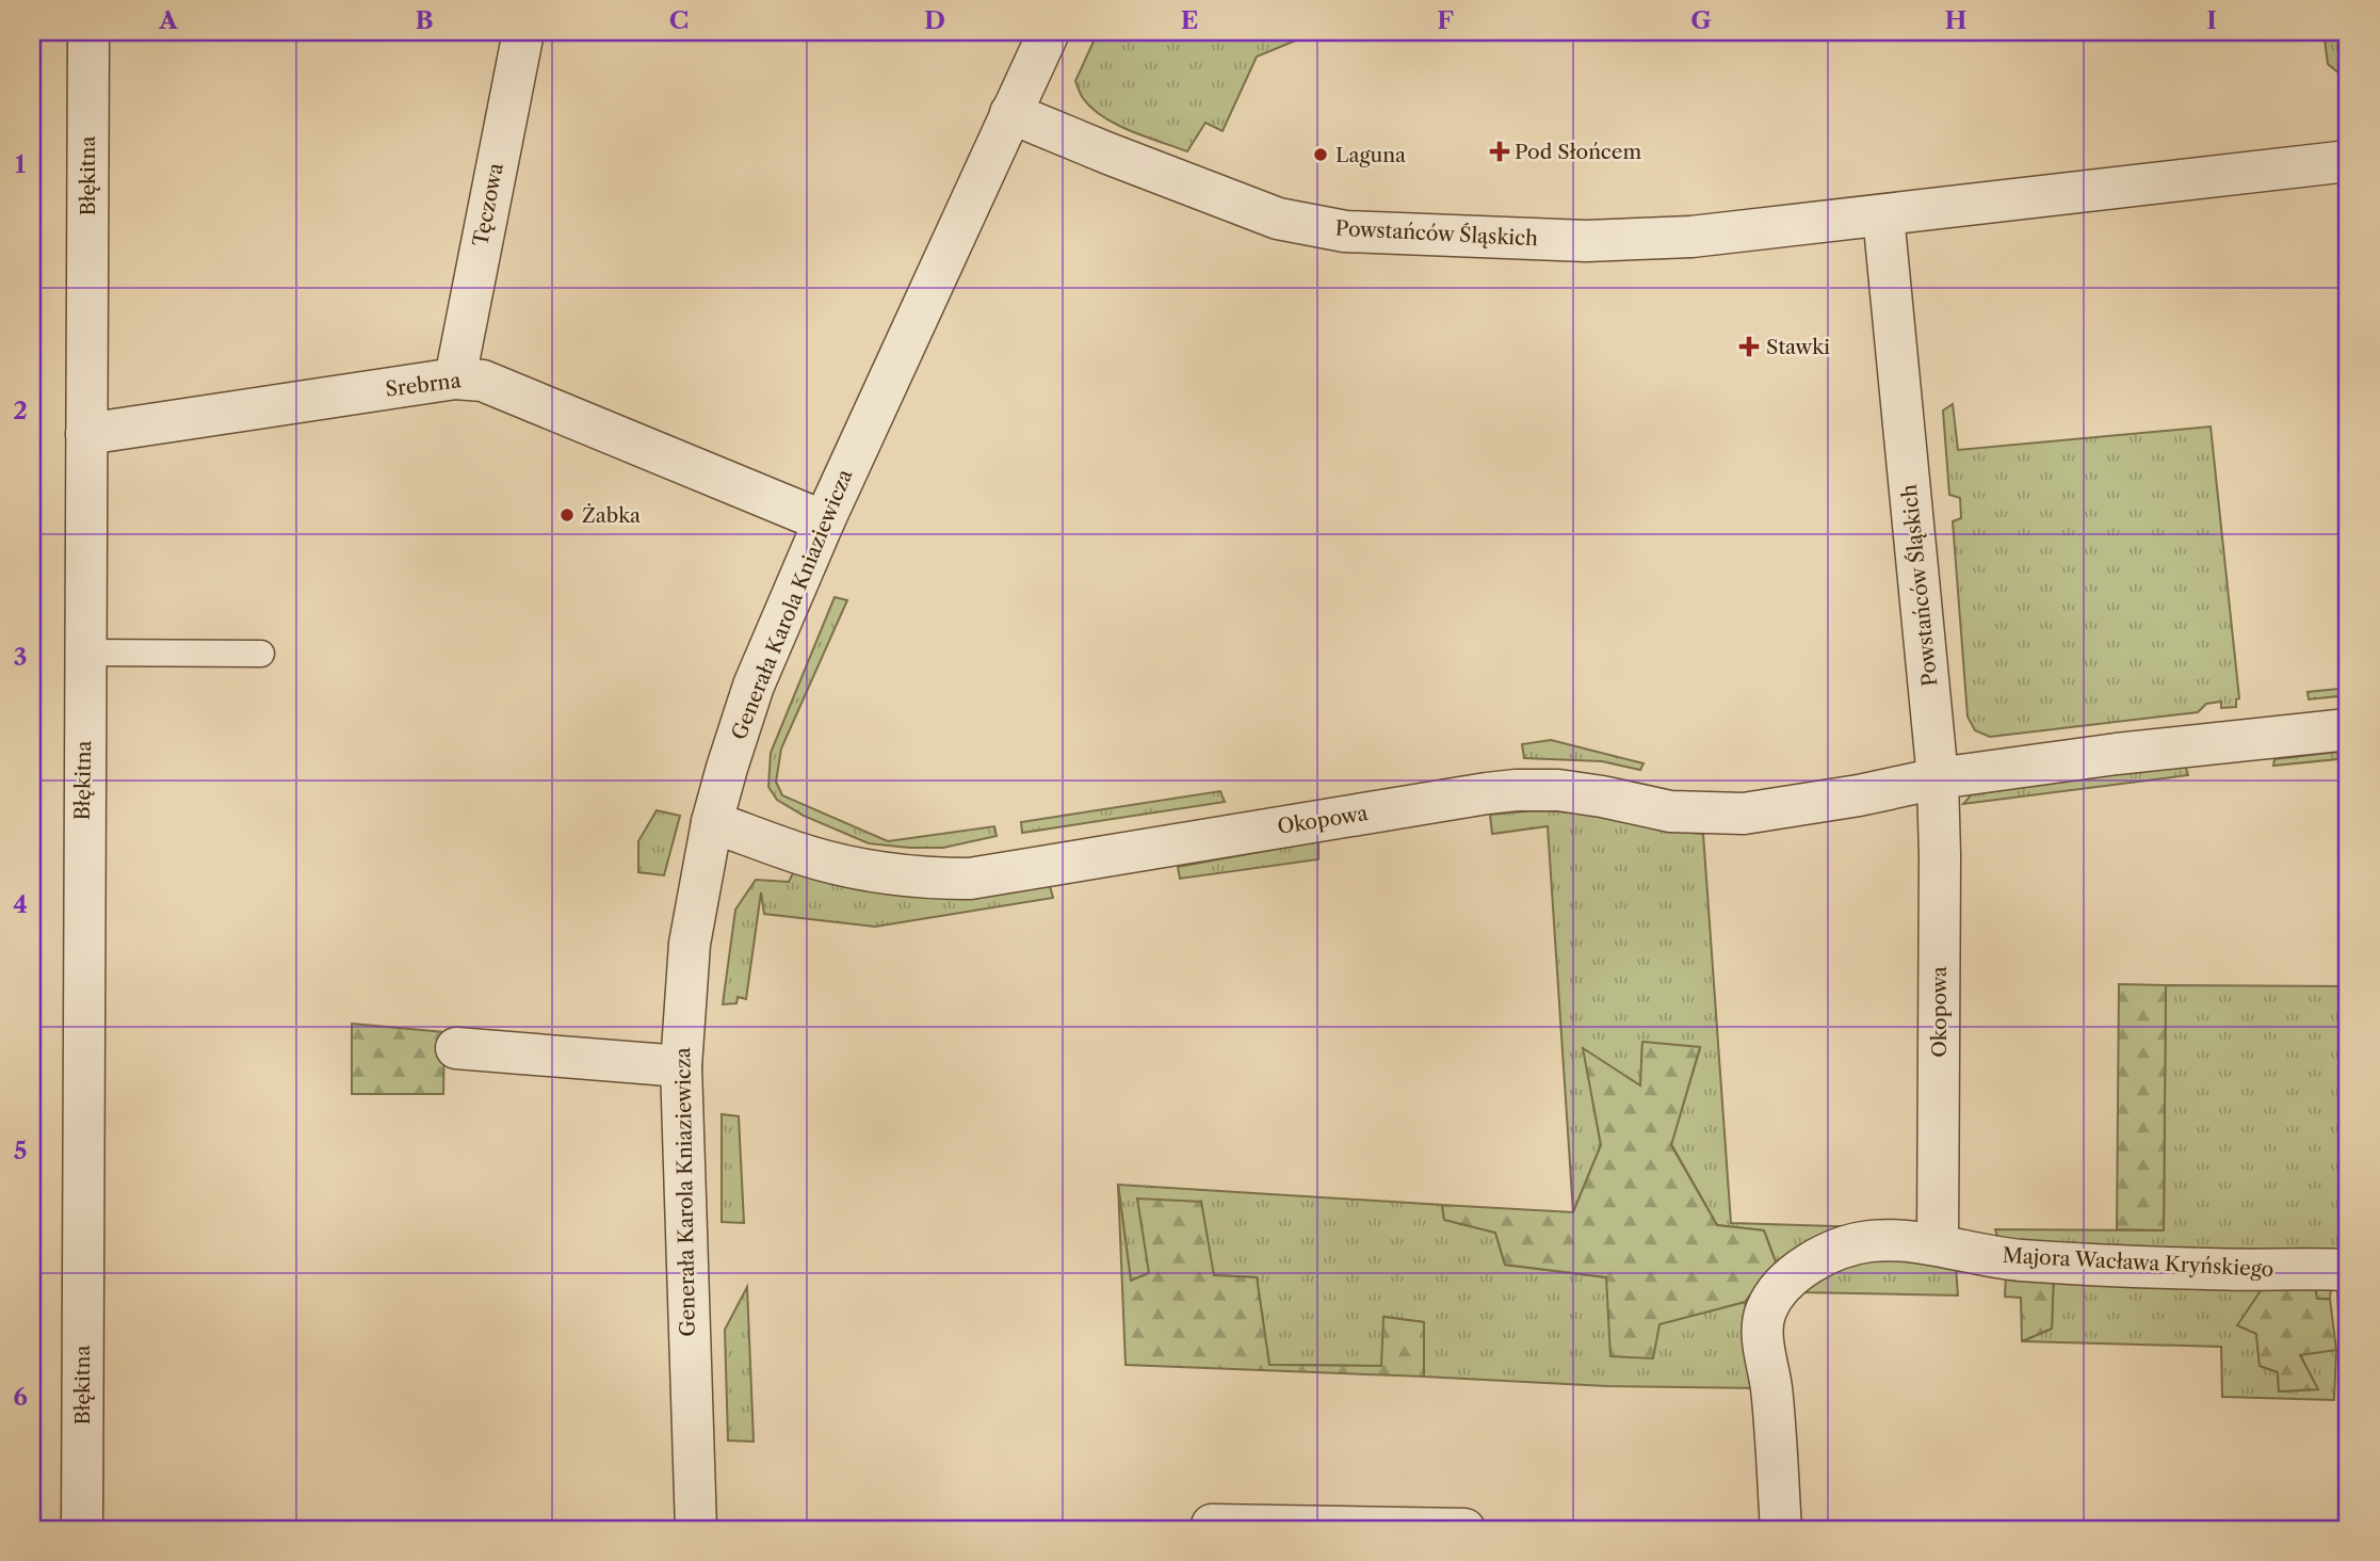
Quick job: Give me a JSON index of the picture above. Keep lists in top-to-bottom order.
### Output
{
  "streets": {
    "street": [
      "Błękitna",
      "Tęczowa",
      "Powstańców Śląskich",
      "Srebrna",
      "Generała Karola Kniaziewicza",
      "Okopowa",
      "Majora Wacława Kryńskiego"
    ]
  },
  "crossings": [
    ["Błękitna", "Srebrna"],
    ["Tęczowa", "Srebrna"],
    ["Powstańców Śląskich", "Generała Karola Kniaziewicza"],
    ["Powstańców Śląskich", "Okopowa"],
    ["Srebrna", "Generała Karola Kniaziewicza"],
    ["Generała Karola Kniaziewicza", "Okopowa"],
    ["Okopowa", "Majora Wacława Kryńskiego"]
  ],
  "places": {
    "health": ["Pod Słońcem", "Stawki"],
    "other": ["Laguna", "Żabka"]
  },
  "grid": {
    "columns": [
      "A",
      "B",
      "C",
      "D",
      "E",
      "F",
      "G",
      "H",
      "I"
    ],
    "rows": [
      "1",
      "2",
      "3",
      "4",
      "5",
      "6"
    ]
  }
}
